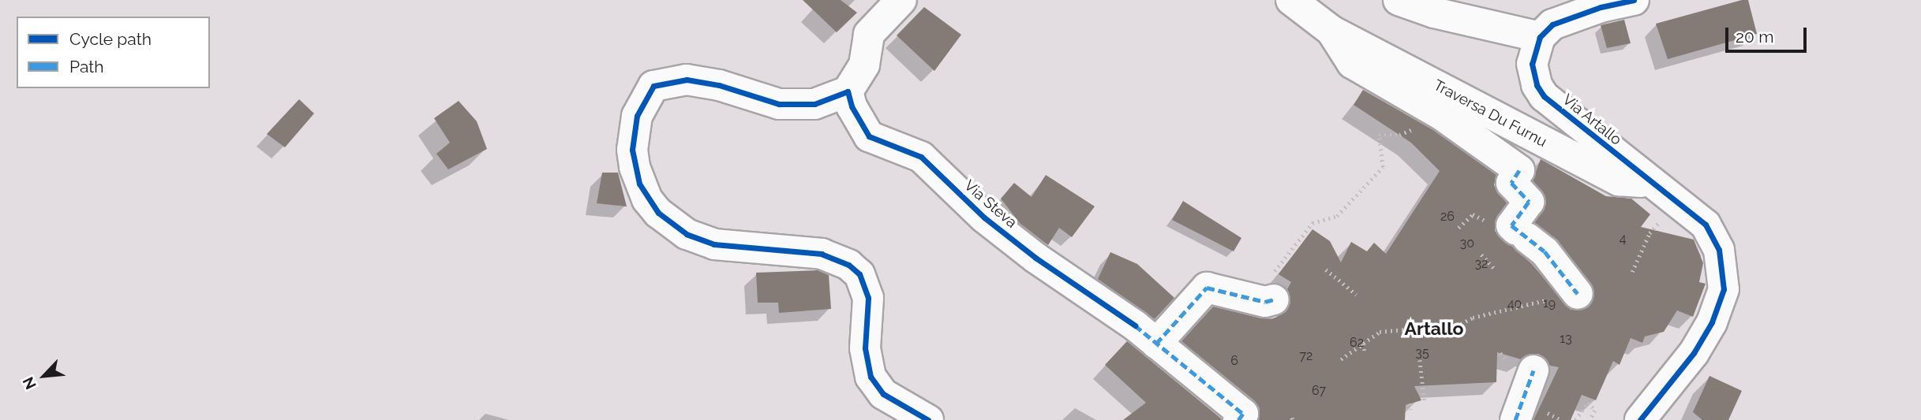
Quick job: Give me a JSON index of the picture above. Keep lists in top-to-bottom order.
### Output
{
  "streets": {
    "street": ["Traversa Du Furnu", "Via Artallo", "Via Steva"]
  },
  "crossings": [
    ["Traversa Du Furnu", "Via Artallo"]
  ],
  "districts": ["Artallo"],
  "house_numbers": [
    "26",
    "4",
    "30",
    "32",
    "19",
    "40",
    "13",
    "62",
    "35",
    "72",
    "6",
    "67"
  ],
  "legend": ["Cycle path", "Path"],
  "scale_bar": "20 m",
  "north": "bottom left"
}
